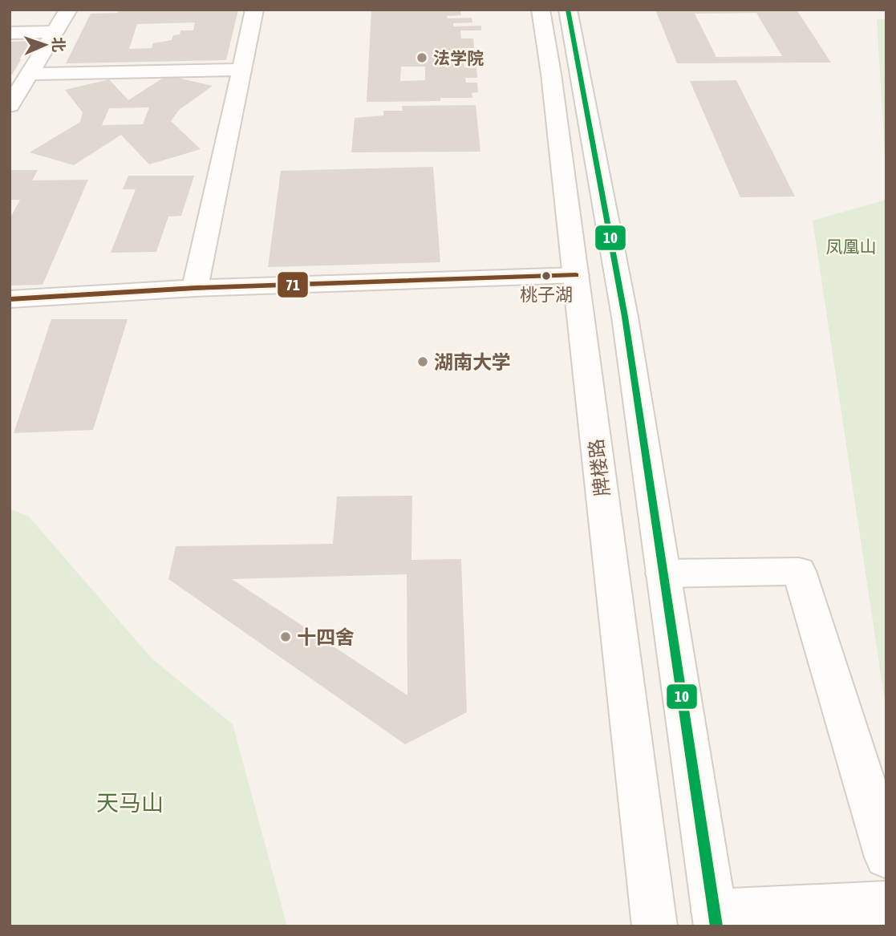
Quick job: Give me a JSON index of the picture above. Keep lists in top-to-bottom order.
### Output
{
  "streets": {
    "main road": ["牌楼路"]
  },
  "parks": ["凤凰山", "天马山"],
  "places": [
    "法学院",
    "桃子湖",
    "湖南大学",
    "十四舍"
  ],
  "lines": ["transit line 10", "transit line 71"],
  "north": "right"
}
